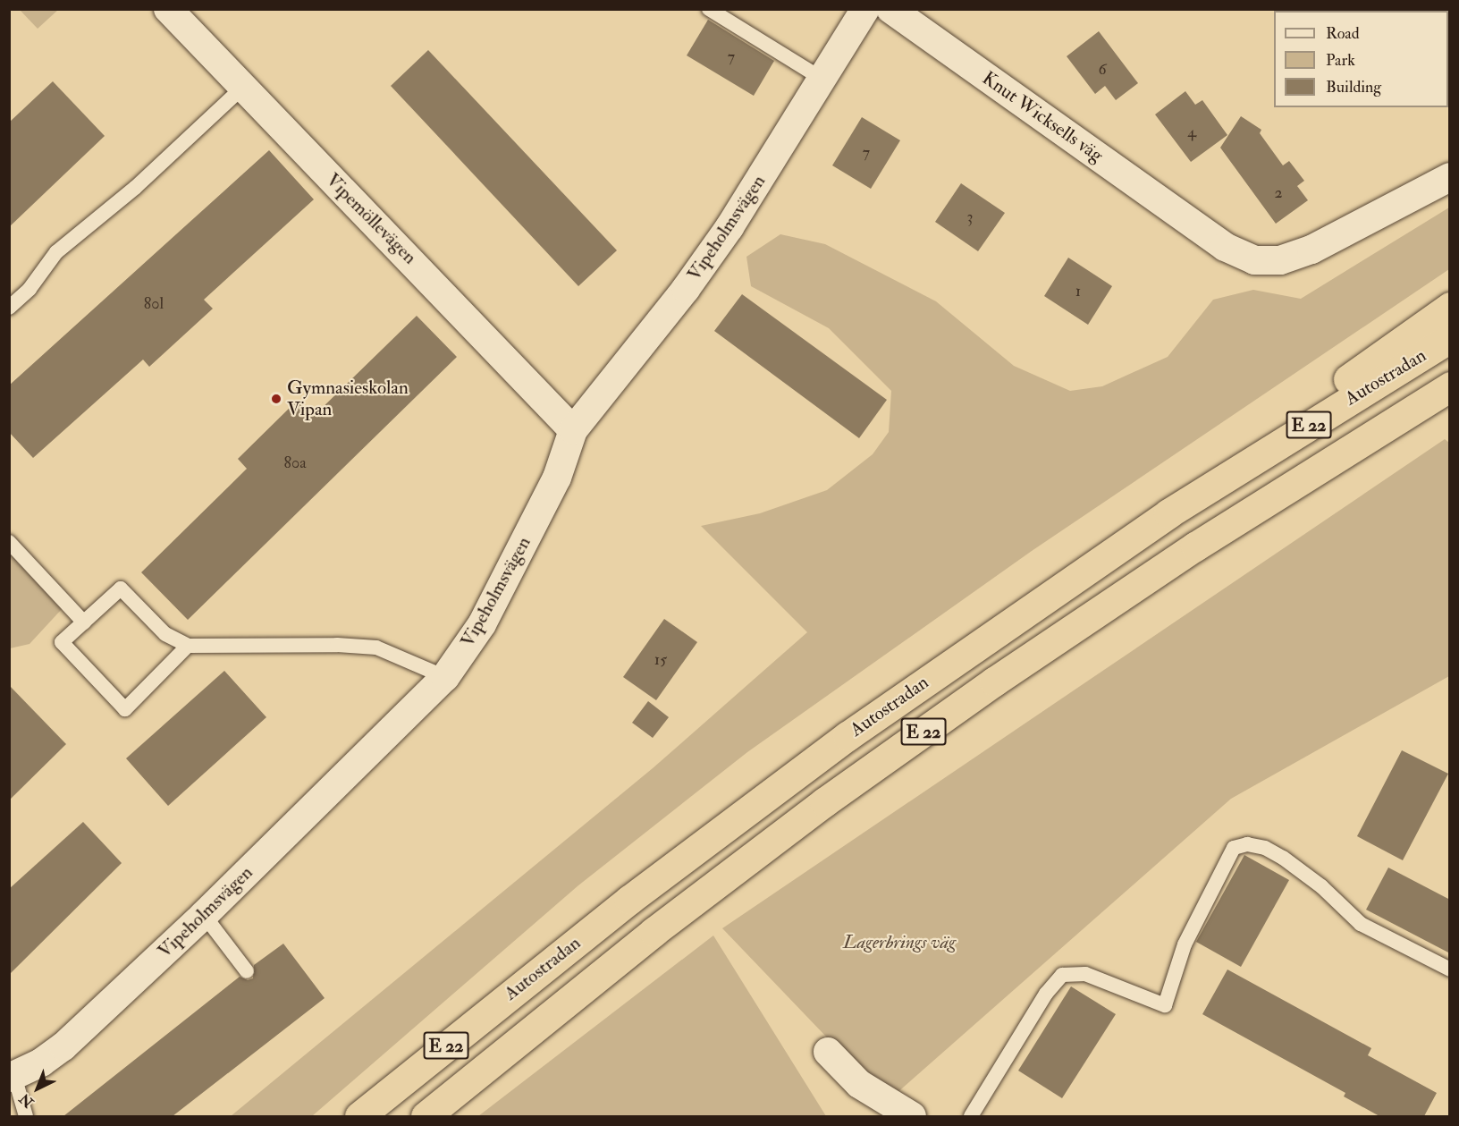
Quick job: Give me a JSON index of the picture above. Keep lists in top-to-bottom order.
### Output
{
  "streets": {
    "highway": ["Autostradan", "E 22"],
    "street": ["Knut Wicksells väg", "Vipemöllevägen", "Vipeholmsvägen"]
  },
  "crossings": [
    ["Vipemöllevägen", "Vipeholmsvägen"]
  ],
  "parks": ["Lagerbrings väg"],
  "places": ["Gymnasieskolan Vipan"],
  "house_numbers": [
    "7",
    "6",
    "4",
    "7",
    "2",
    "3",
    "1",
    "80l",
    "80a",
    "15"
  ],
  "legend": ["Road", "Park", "Building"],
  "north": "bottom left"
}
